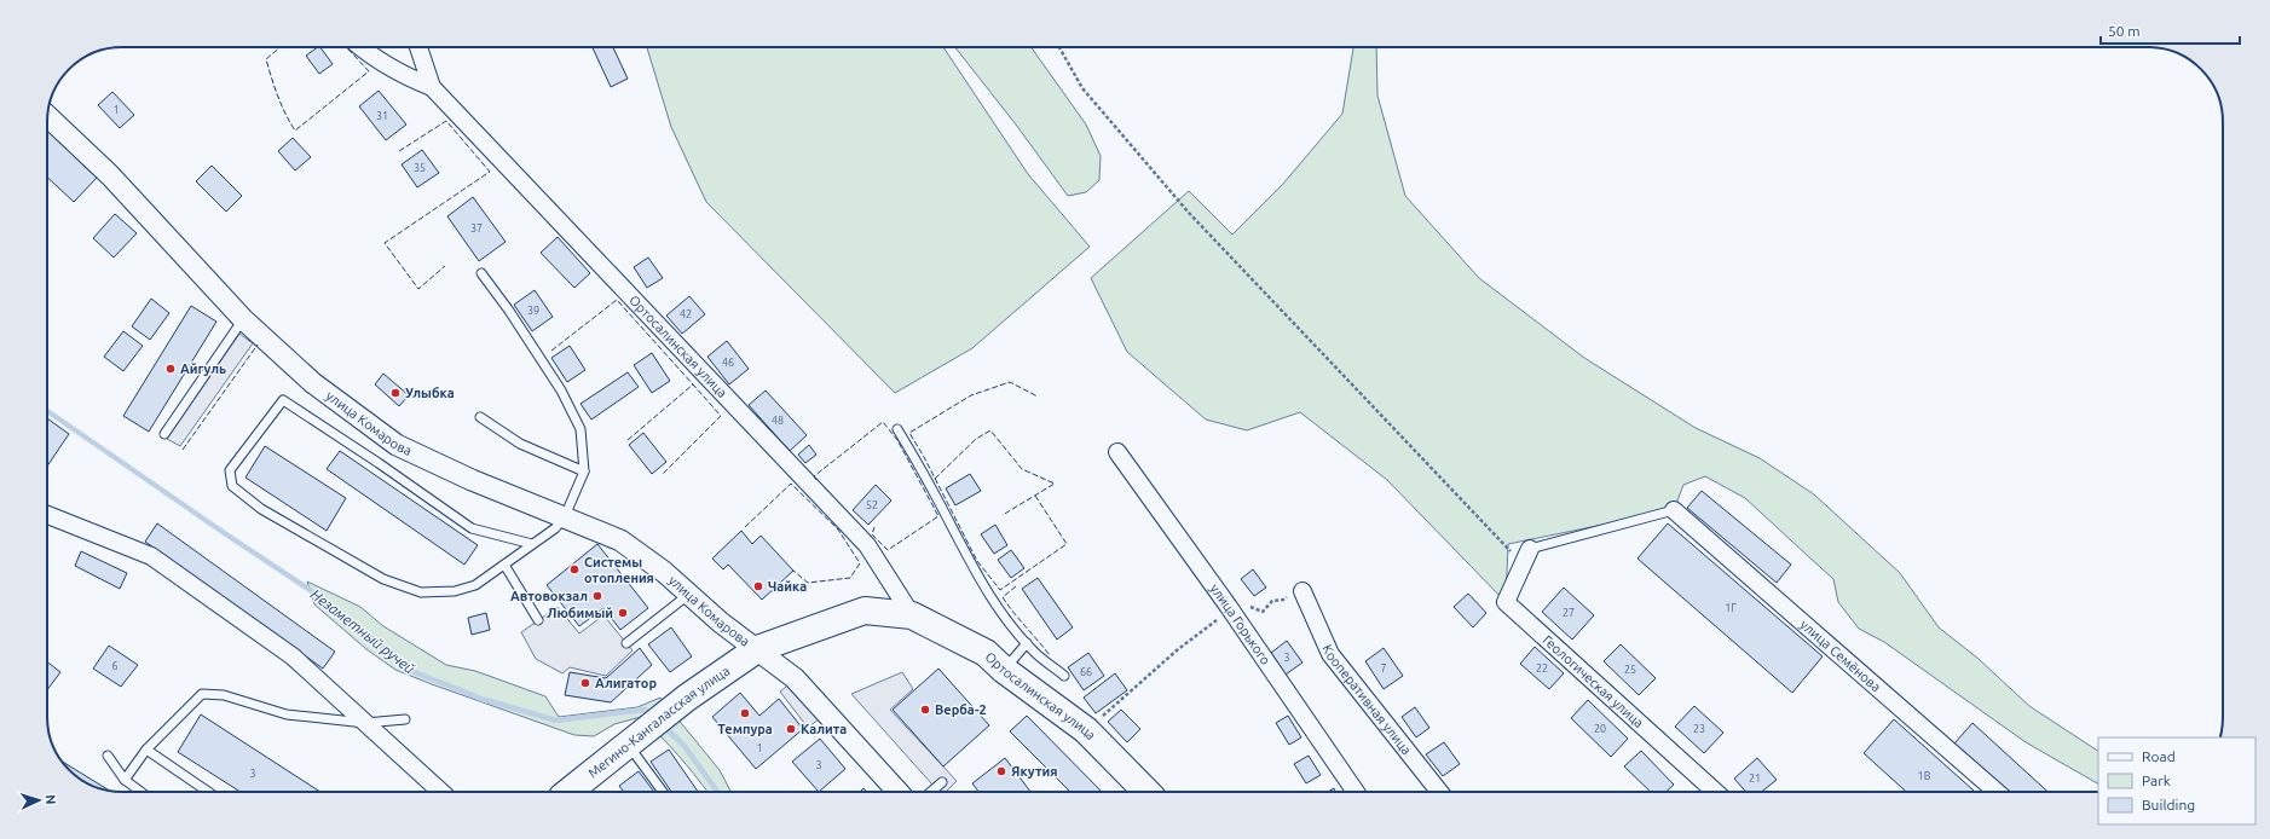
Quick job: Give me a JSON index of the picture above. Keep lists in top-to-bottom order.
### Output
{
  "streets": {
    "main road": ["Ортосалинская улица", "Мегино-Кангаласская улица"],
    "street": [
      "улица Комарова",
      "улица Горького",
      "улица Семёнова",
      "Геологическая улица",
      "Кооперативная улица"
    ]
  },
  "crossings": [
    ["Ортосалинская улица", "улица Комарова"],
    ["Ортосалинская улица", "Мегино-Кангаласская улица"],
    ["улица Комарова", "Мегино-Кангаласская улица"]
  ],
  "water": ["Незаметный ручей"],
  "places": [
    "Айгуль",
    "Улыбка",
    "Системы отопления",
    "Чайка",
    "Автовокзал",
    "Любимый",
    "Алигатор",
    "Верба-2",
    "Темпура",
    "Калита",
    "Якутия"
  ],
  "house_numbers": [
    "1",
    "31",
    "35",
    "37",
    "39",
    "42",
    "46",
    "48",
    "52",
    "1Г",
    "27",
    "3",
    "6",
    "7",
    "22",
    "25",
    "66",
    "20",
    "23",
    "1",
    "3",
    "3",
    "1В",
    "21"
  ],
  "legend": ["Road", "Park", "Building"],
  "scale_bar": "50 m",
  "north": "right"
}
